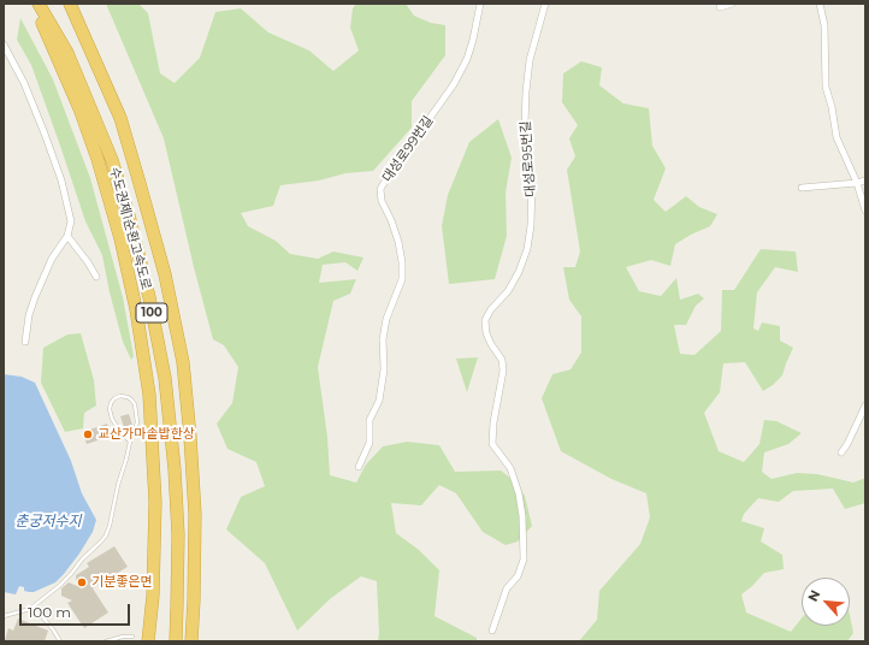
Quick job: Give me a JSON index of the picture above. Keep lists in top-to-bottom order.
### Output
{
  "streets": {
    "highway": ["수도권제1순환고속도로", "100"],
    "street": ["대성로99번길", "대성로95번길"]
  },
  "water": ["춘궁저수지"],
  "places": ["교산가마솥밥한상", "기분좋은면"],
  "scale_bar": "100 m",
  "north": "top left"
}
